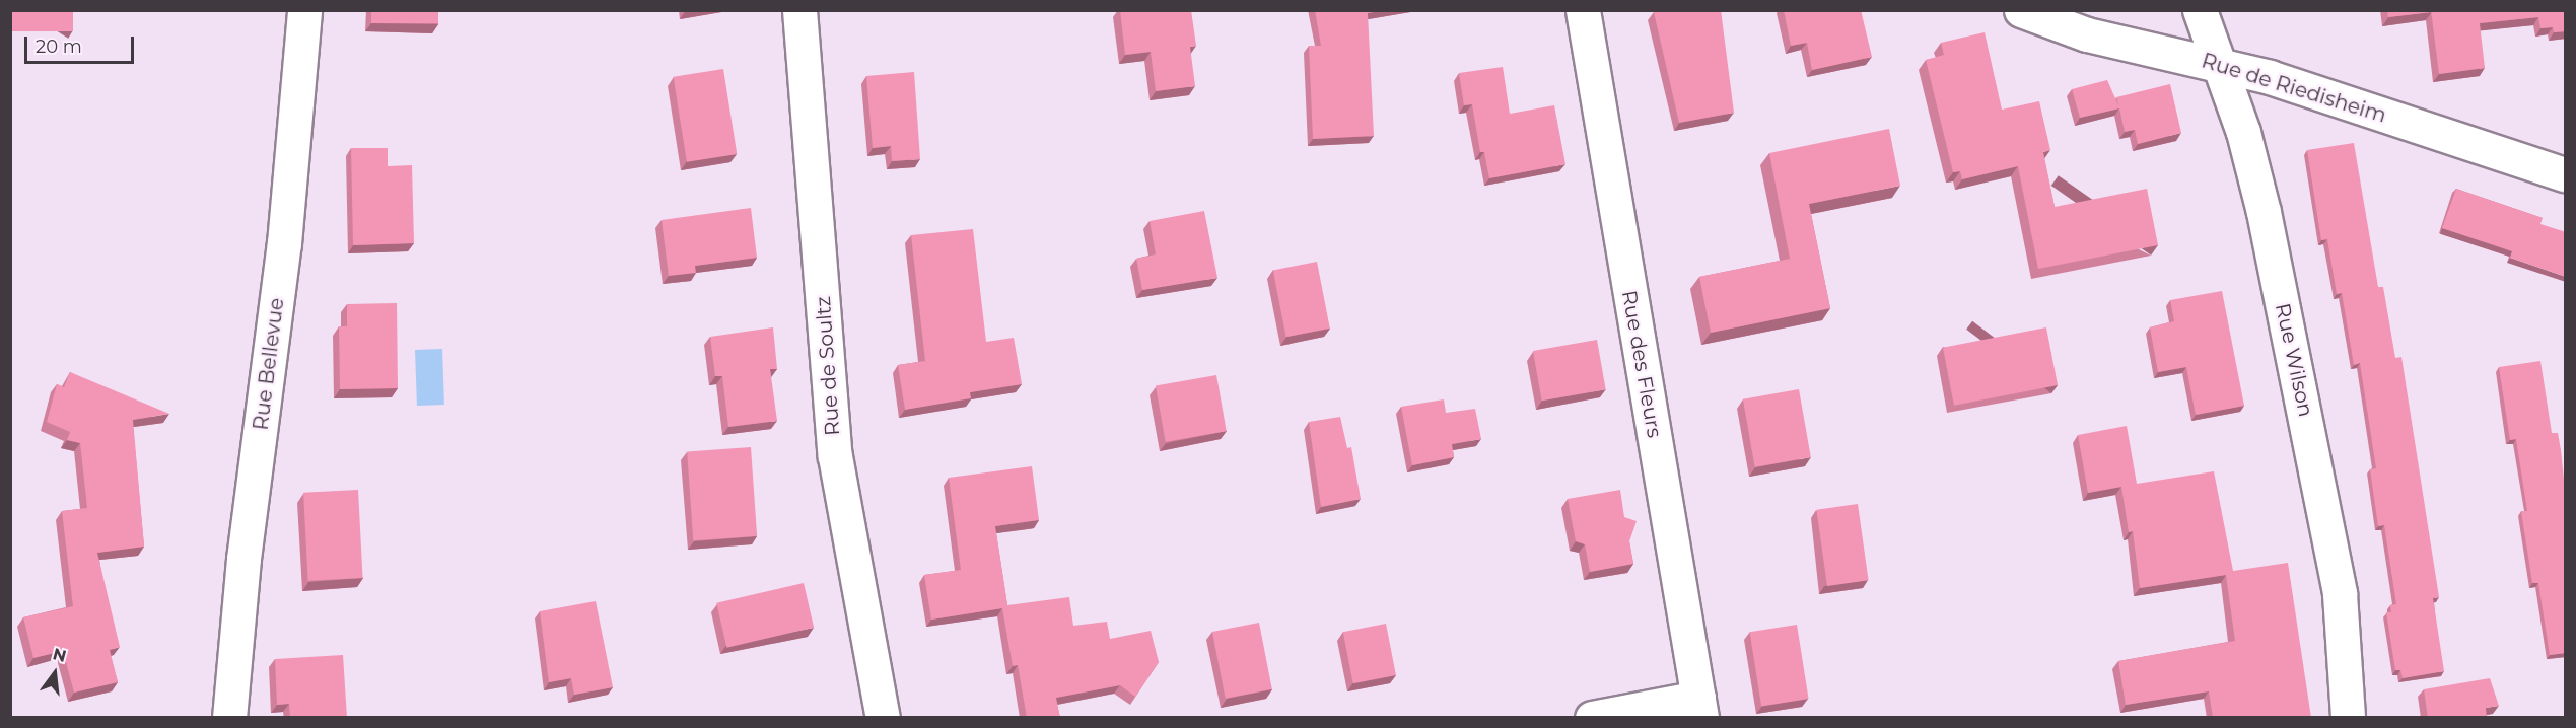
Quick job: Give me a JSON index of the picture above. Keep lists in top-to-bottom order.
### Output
{
  "streets": {
    "street": [
      "Rue de Riedisheim",
      "Rue Wilson",
      "Rue Bellevue",
      "Rue des Fleurs",
      "Rue de Soultz"
    ]
  },
  "crossings": [
    ["Rue de Riedisheim", "Rue Wilson"]
  ],
  "scale_bar": "20 m",
  "north": "top"
}
